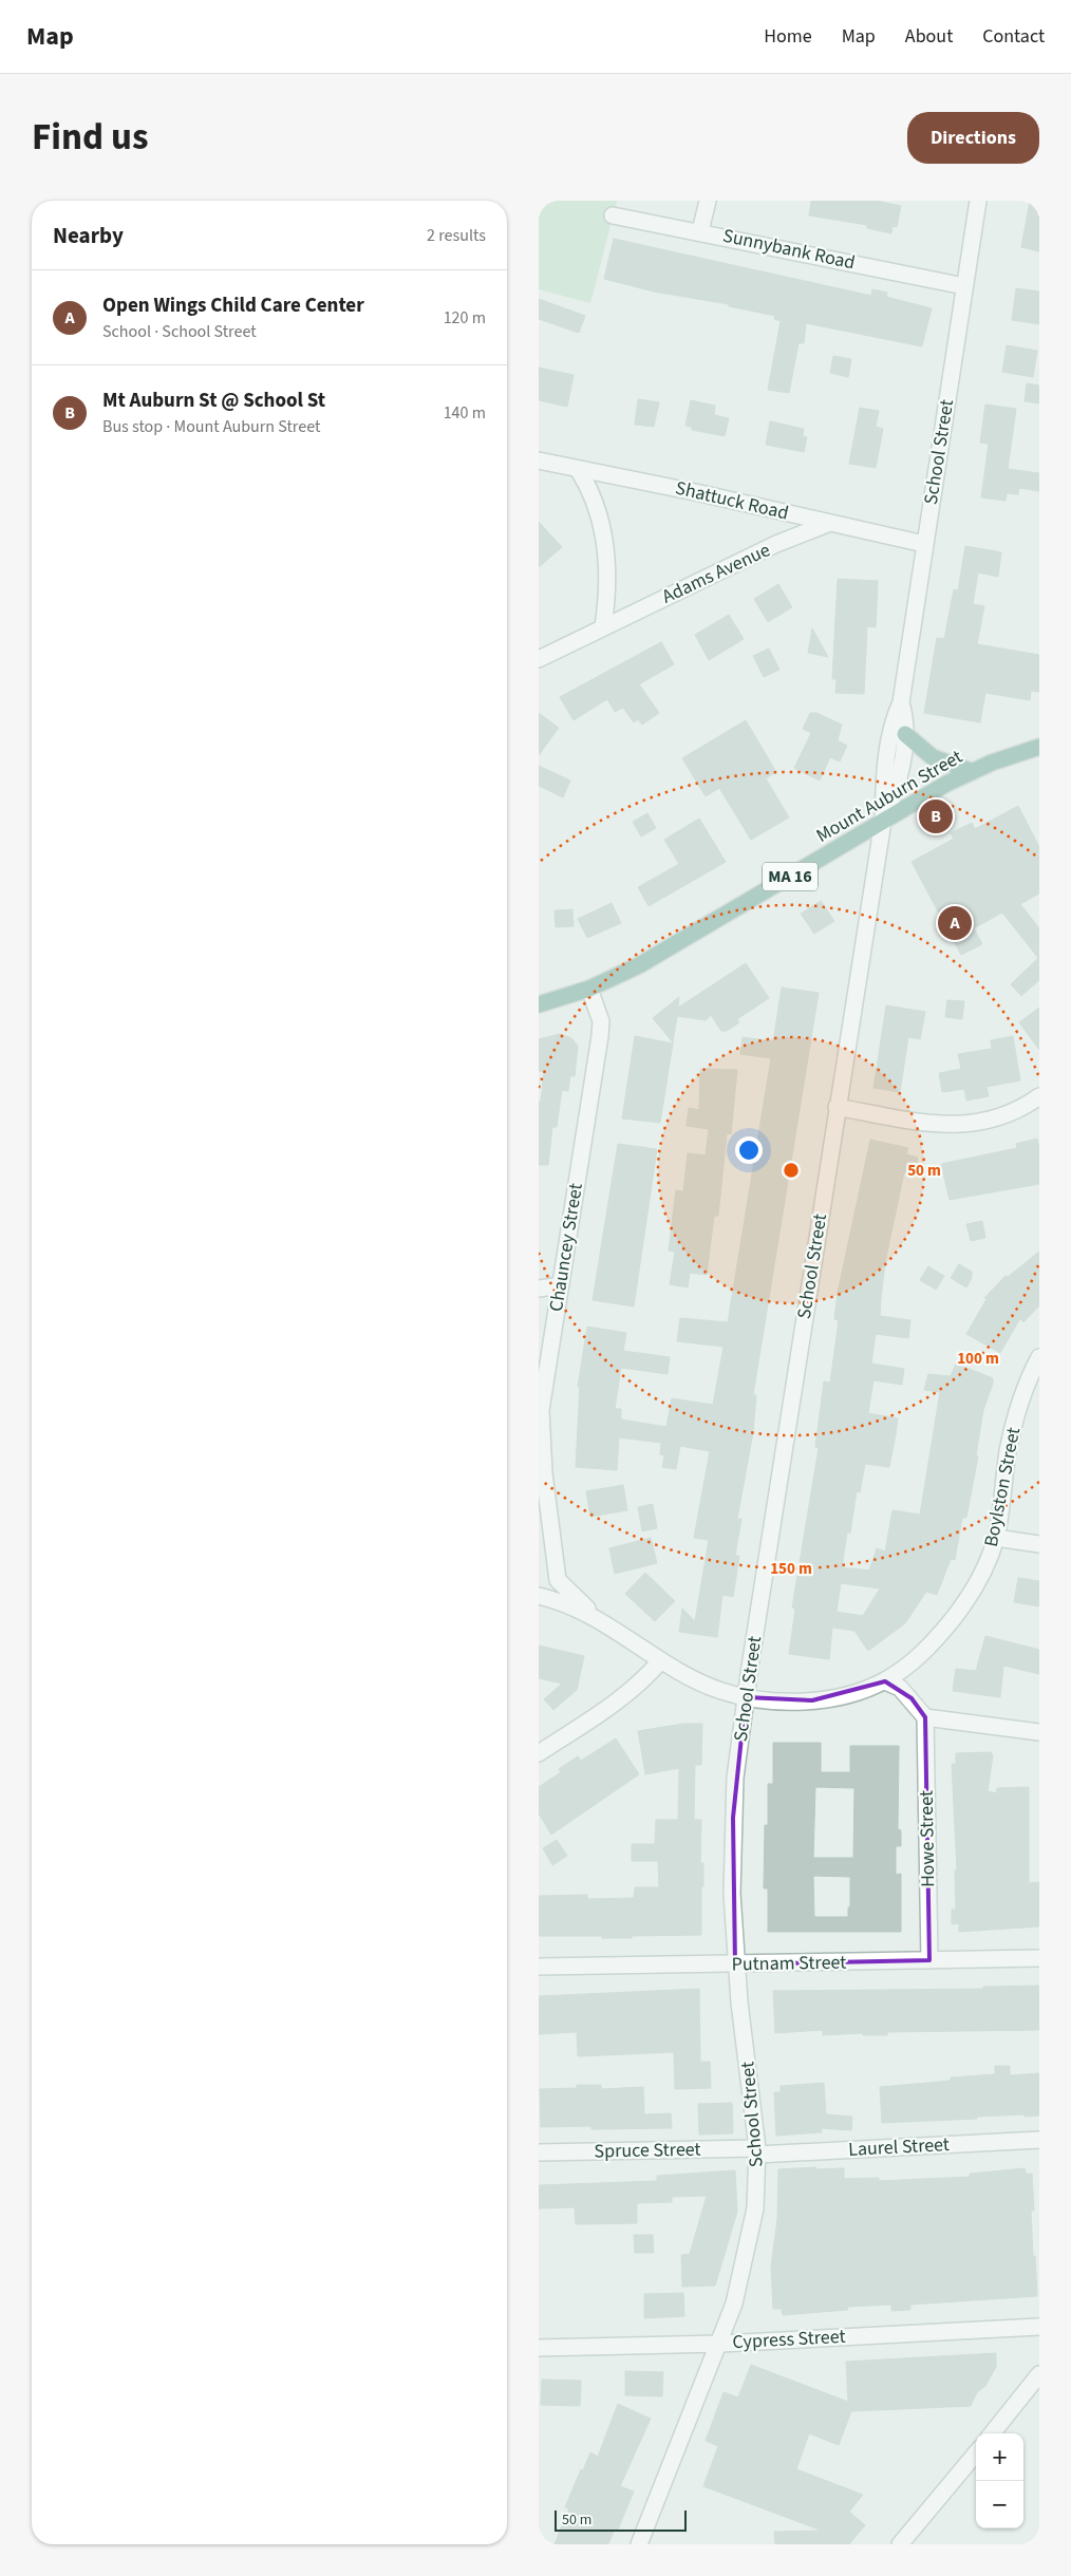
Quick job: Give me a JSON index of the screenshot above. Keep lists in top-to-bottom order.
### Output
{
  "streets": {
    "main road": ["Mount Auburn Street", "MA 16"],
    "street": [
      "Sunnybank Road",
      "School Street",
      "Shattuck Road",
      "Adams Avenue",
      "Chauncey Street",
      "Boylston Street",
      "Howe Street",
      "Putnam Street",
      "Laurel Street",
      "Spruce Street",
      "Cypress Street"
    ]
  },
  "crossings": [
    ["Sunnybank Road", "School Street"],
    ["School Street", "Shattuck Road"],
    ["School Street", "Mount Auburn Street"],
    ["School Street", "Boylston Street"],
    ["School Street", "Putnam Street"],
    ["School Street", "Laurel Street"],
    ["School Street", "Spruce Street"],
    ["School Street", "Cypress Street"],
    ["Shattuck Road", "Adams Avenue"],
    ["Mount Auburn Street", "Chauncey Street"],
    ["Chauncey Street", "Boylston Street"],
    ["Howe Street", "Putnam Street"],
    ["Laurel Street", "Spruce Street"]
  ],
  "scale_bar": "50 m",
  "page": {
    "header": "Map",
    "nav": [
      "Home",
      "Map",
      "About",
      "Contact"
    ],
    "title": "Find us",
    "buttons": "Directions",
    "heading": ["Nearby", "2 results"],
    "list": [
      {
        "mark": "A",
        "name": "Open Wings Child Care Center",
        "note": "School · School Street",
        "value": "120 m"
      },
      {
        "mark": "B",
        "name": "Mt Auburn St @ School St",
        "note": "Bus stop · Mount Auburn Street",
        "value": "140 m"
      }
    ],
    "pins": ["B", "A"],
    "map_buttons": ["+", "−"],
    "scale": "50 m"
  },
  "rings": ["50 m", "100 m", "150 m"]
}
